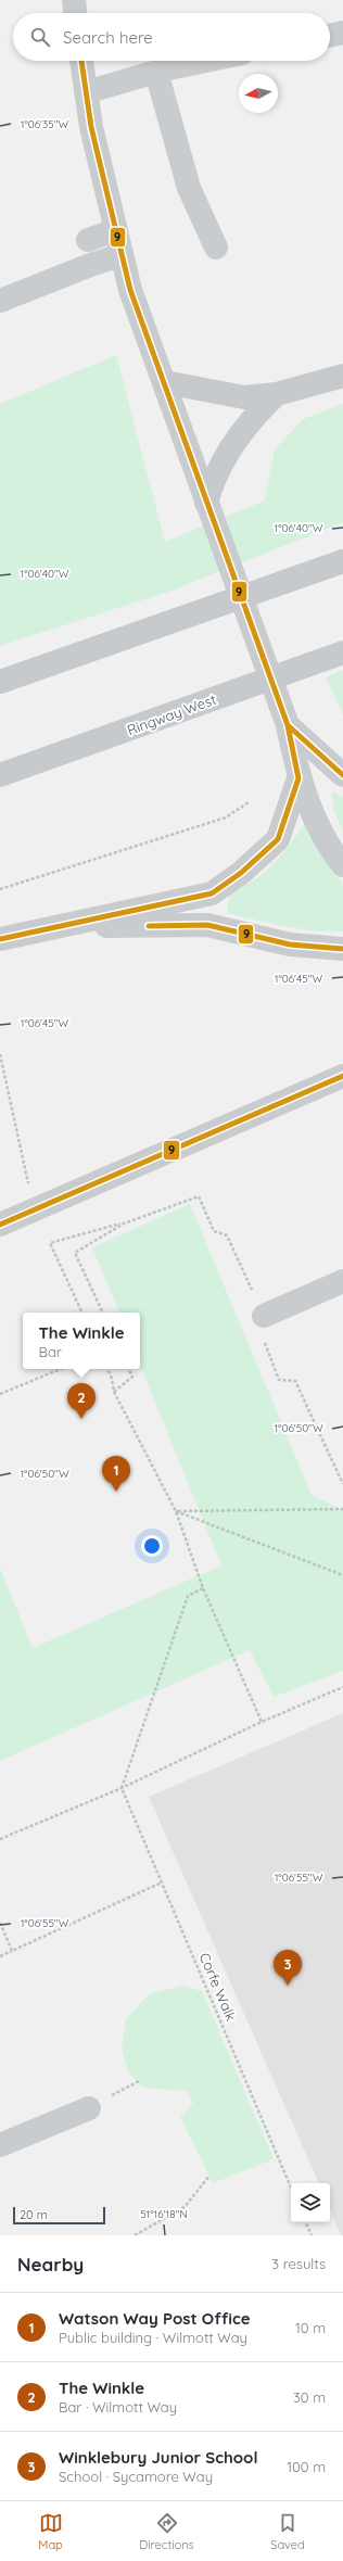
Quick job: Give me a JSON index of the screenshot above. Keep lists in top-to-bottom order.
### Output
{
  "streets": {
    "main road": ["Ringway West"],
    "path": ["Corfe Walk"]
  },
  "lines": ["transit line 9"],
  "scale_bar": "20 m",
  "north": "left",
  "page": {
    "search": "Search here",
    "popup": ["The Winkle", "Bar"],
    "pins": ["2", "1", "3"],
    "scale": "20 m",
    "heading": ["Nearby", "3 results"],
    "list": [
      {
        "mark": "1",
        "name": "Watson Way Post Office",
        "note": "Public building · Wilmott Way",
        "value": "10 m"
      },
      {
        "mark": "2",
        "name": "The Winkle",
        "note": "Bar · Wilmott Way",
        "value": "30 m"
      },
      {
        "mark": "3",
        "name": "Winklebury Junior School",
        "note": "School · Sycamore Way",
        "value": "100 m"
      }
    ],
    "nav": ["Map", "Directions", "Saved"]
  },
  "coordinates": [
    "1°06'35\"W",
    "1°06'40\"W",
    "1°06'45\"W",
    "1°06'50\"W",
    "1°06'55\"W",
    "51°16'18\"N"
  ]
}
